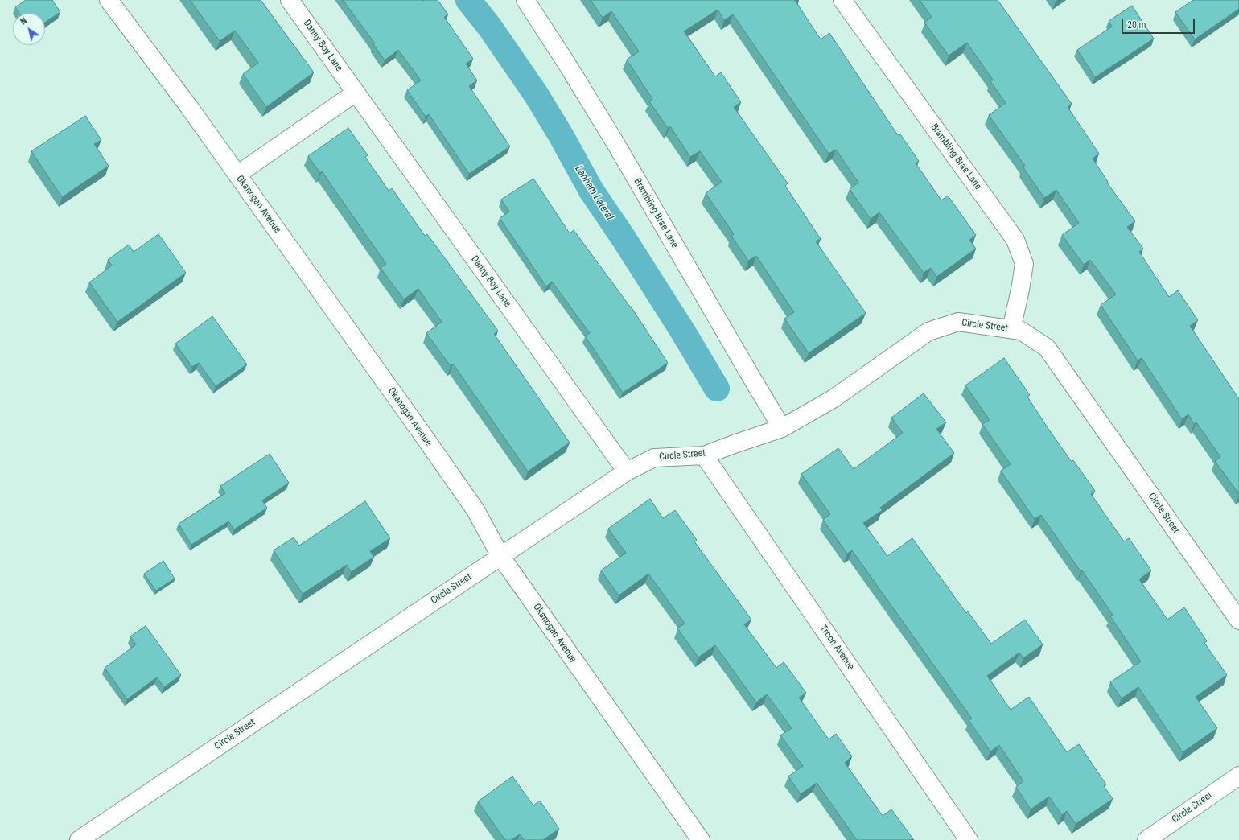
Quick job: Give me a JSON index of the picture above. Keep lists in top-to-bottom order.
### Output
{
  "streets": {
    "street": [
      "Danny Boy Lane",
      "Brambling Brae Lane",
      "Okanogan Avenue",
      "Circle Street",
      "Troon Avenue"
    ]
  },
  "crossings": [
    ["Danny Boy Lane", "Circle Street"],
    ["Brambling Brae Lane", "Circle Street"],
    ["Okanogan Avenue", "Circle Street"],
    ["Circle Street", "Troon Avenue"]
  ],
  "water": ["Lanham Lateral"],
  "scale_bar": "20 m",
  "north": "top left"
}
